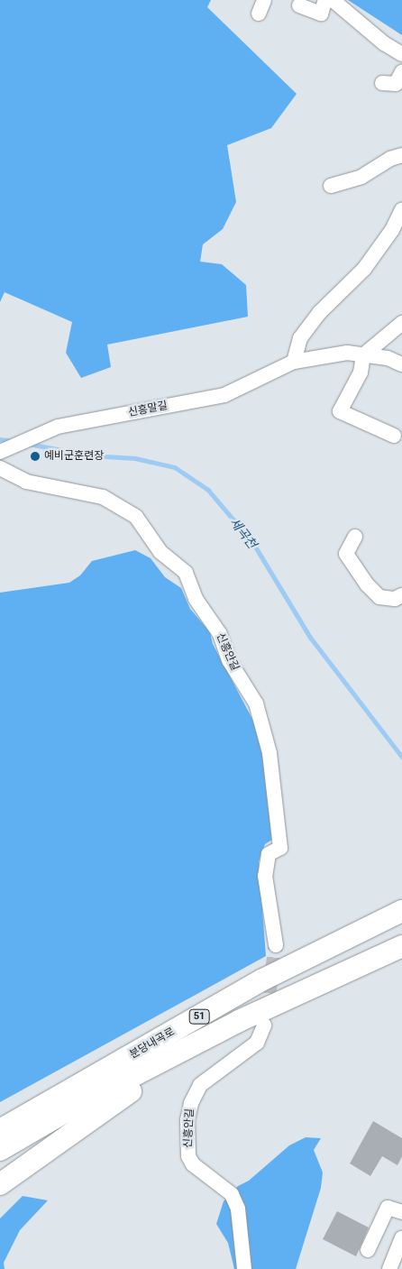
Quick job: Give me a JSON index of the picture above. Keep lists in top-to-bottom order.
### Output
{
  "streets": {
    "highway": ["51", "분당내곡로"],
    "street": ["신흥말길", "신흥안길"]
  },
  "water": ["세곡천"],
  "places": ["예비군훈련장"]
}
